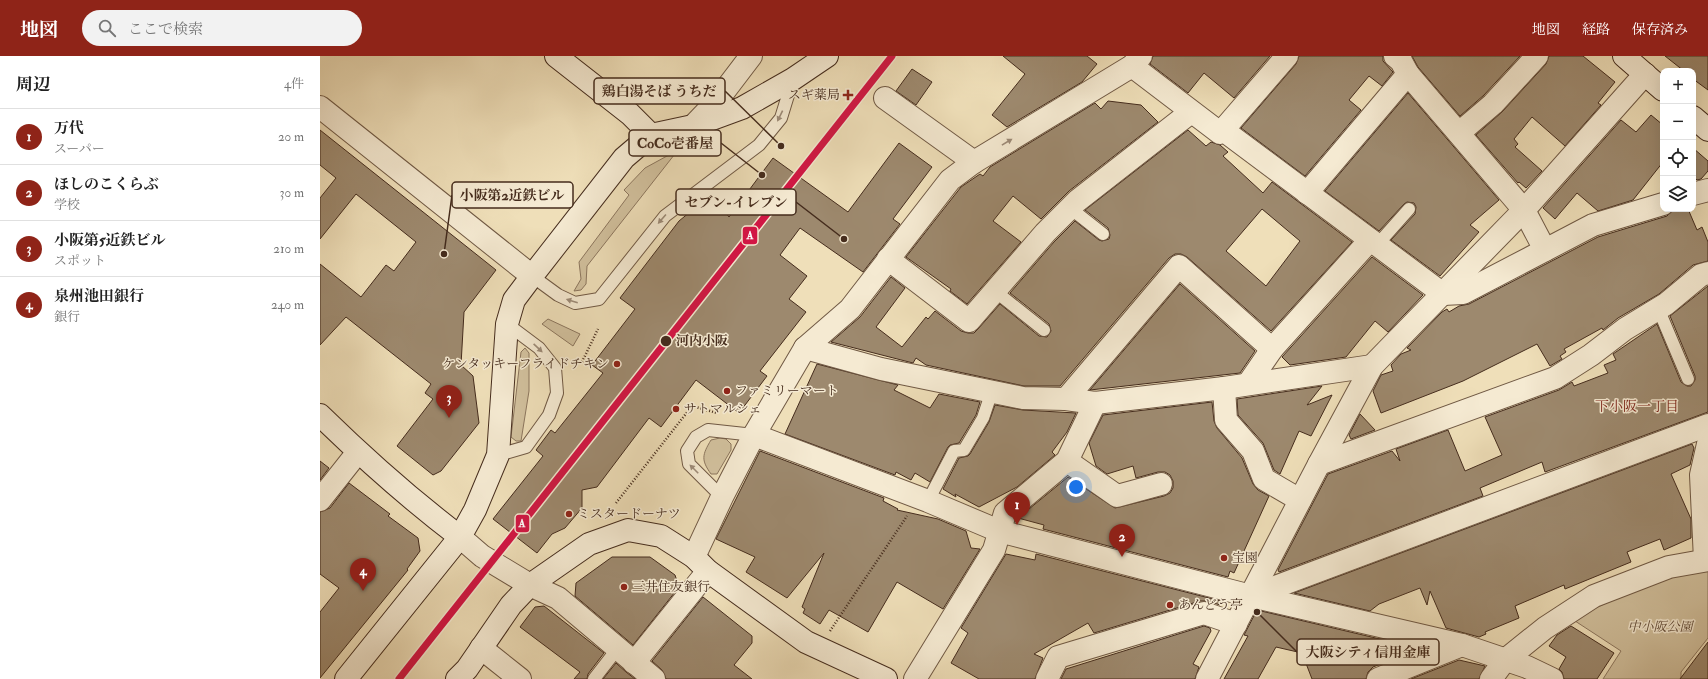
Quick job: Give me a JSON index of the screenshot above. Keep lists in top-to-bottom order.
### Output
{
  "districts": ["下小阪一丁目"],
  "parks": ["中小阪公園"],
  "places": {
    "health": ["スギ薬局"],
    "other": [
      "鶏白湯そば うちだ",
      "CoCo壱番屋",
      "セブン-イレブン",
      "小阪第2近鉄ビル",
      "河内小阪",
      "ケンタッキーフライドチキン",
      "ファミリーマート",
      "サトマルシェ",
      "ミスタードーナツ",
      "宝園",
      "三井住友銀行",
      "あんどう亭",
      "大阪シティ信用金庫"
    ]
  },
  "lines": ["transit line A"],
  "page": {
    "header": "地図",
    "search": "ここで検索",
    "nav": ["地図", "経路", "保存済み"],
    "heading": ["周辺", "4件"],
    "map_buttons": ["+", "−"],
    "list": [
      {
        "mark": "1",
        "name": "万代",
        "note": "スーパー",
        "value": "20 m"
      },
      {
        "mark": "2",
        "name": "ほしのこくらぶ",
        "note": "学校",
        "value": "30 m"
      },
      {
        "mark": "3",
        "name": "小阪第5近鉄ビル",
        "note": "スポット",
        "value": "210 m"
      },
      {
        "mark": "4",
        "name": "泉州池田銀行",
        "note": "銀行",
        "value": "240 m"
      }
    ],
    "pins": [
      "3",
      "1",
      "2",
      "4"
    ]
  }
}
